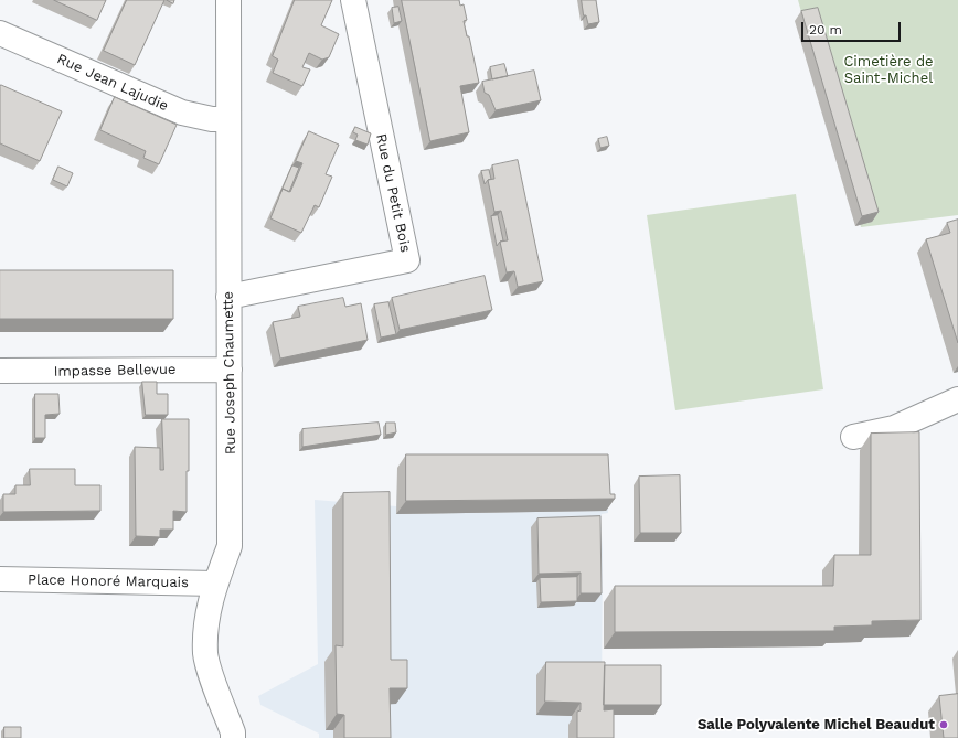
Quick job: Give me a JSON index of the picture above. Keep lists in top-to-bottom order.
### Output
{
  "streets": {
    "street": [
      "Rue Jean Lajudie",
      "Rue du Petit Bois",
      "Impasse Bellevue",
      "Rue Joseph Chaumette",
      "Place Honoré Marquais"
    ]
  },
  "crossings": [
    ["Rue Jean Lajudie", "Rue Joseph Chaumette"],
    ["Rue du Petit Bois", "Rue Joseph Chaumette"],
    ["Impasse Bellevue", "Rue Joseph Chaumette"],
    ["Rue Joseph Chaumette", "Place Honoré Marquais"]
  ],
  "parks": ["Cimetière de Saint-Michel"],
  "places": ["Salle Polyvalente Michel Beaudut"],
  "scale_bar": "20 m"
}
